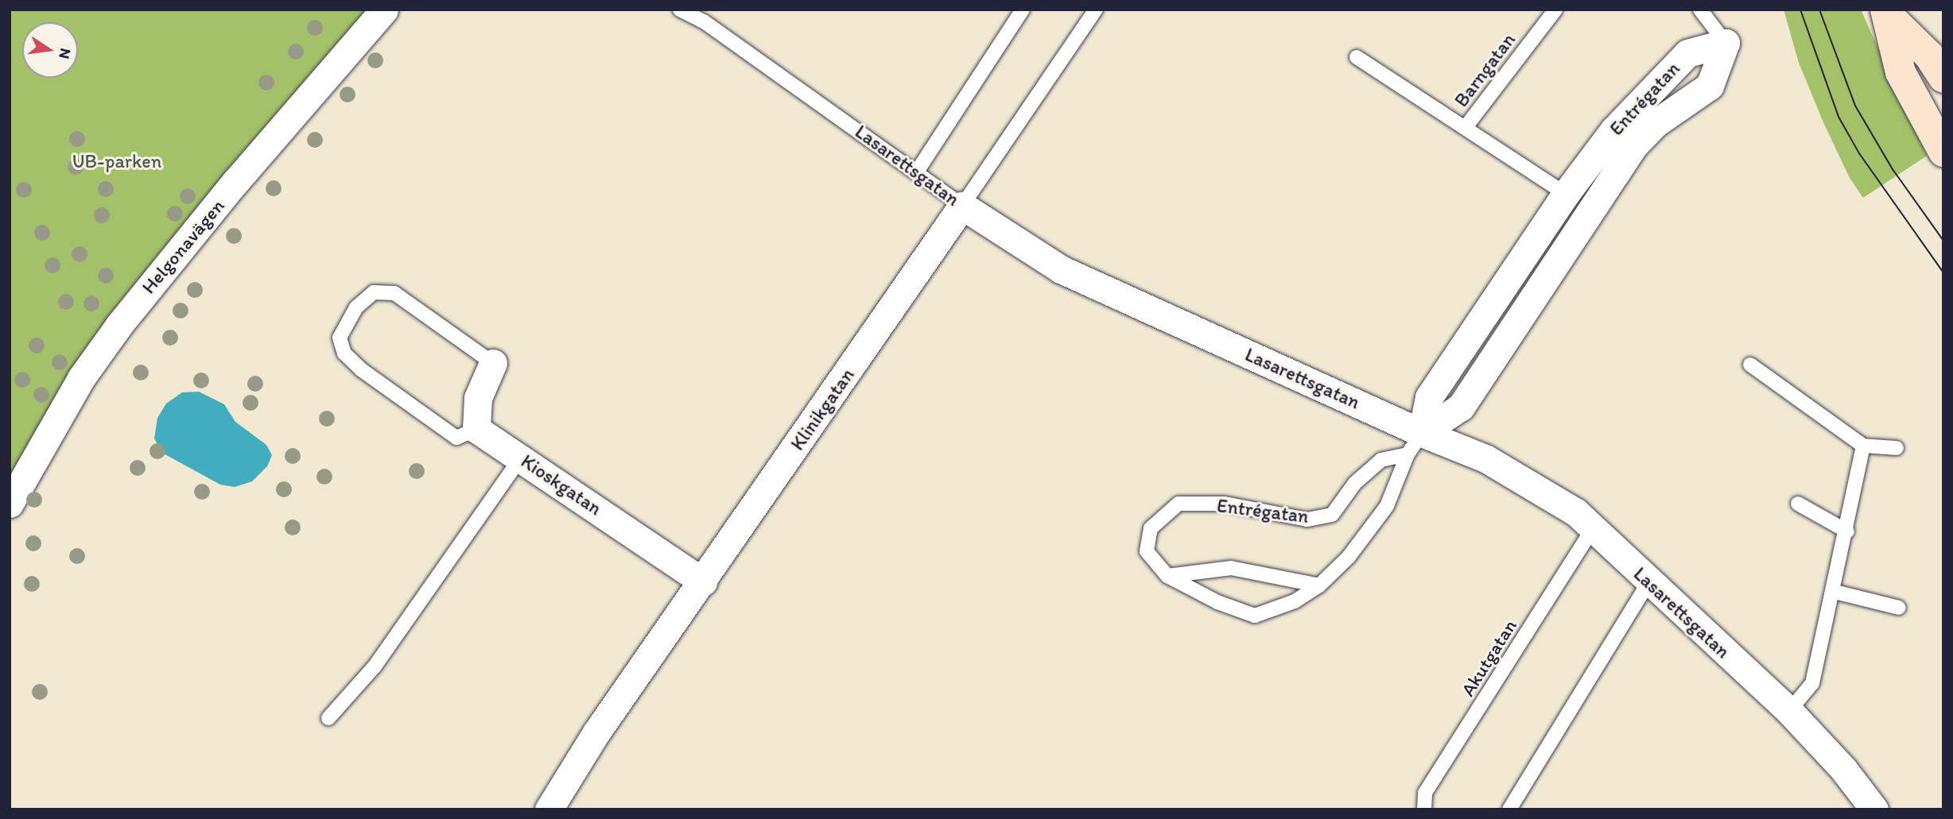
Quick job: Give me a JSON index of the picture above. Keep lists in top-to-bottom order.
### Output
{
  "streets": {
    "street": [
      "Entrégatan",
      "Lasarettsgatan",
      "Helgonavägen",
      "Klinikgatan",
      "Kioskgatan"
    ],
    "lane": ["Barngatan", "Akutgatan"]
  },
  "crossings": [
    ["Barngatan", "Entrégatan"],
    ["Entrégatan", "Lasarettsgatan"],
    ["Lasarettsgatan", "Klinikgatan"],
    ["Lasarettsgatan", "Akutgatan"],
    ["Klinikgatan", "Kioskgatan"]
  ],
  "parks": ["UB-parken"],
  "north": "right"
}
